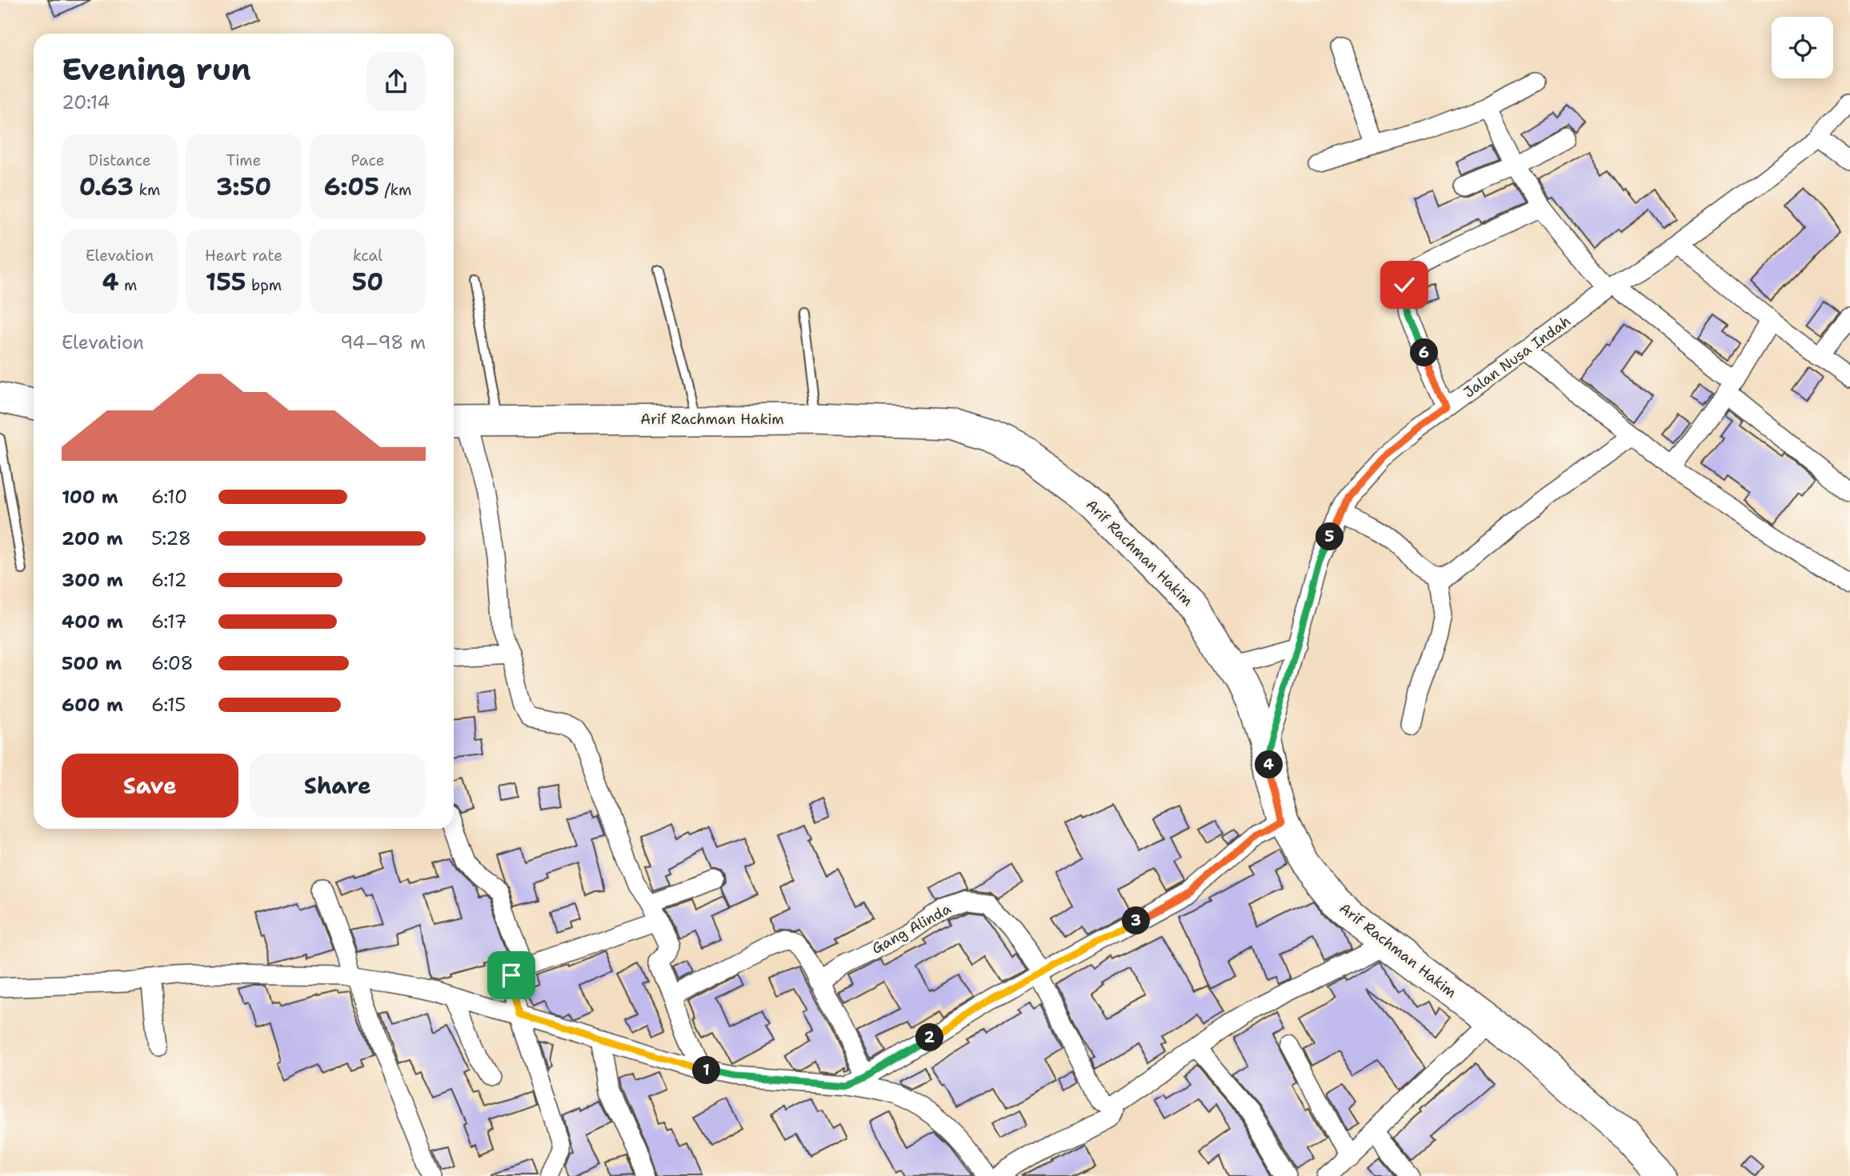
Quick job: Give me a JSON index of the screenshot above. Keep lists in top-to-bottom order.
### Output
{
  "streets": {
    "main road": ["Arif Rachman Hakim"],
    "street": ["Jalan Nusa Indah", "Gang Alinda"]
  },
  "crossings": [
    ["Jalan Nusa Indah", "Arif Rachman Hakim"]
  ],
  "page": {
    "heading": ["Evening run", "20:14"],
    "stats": [
      ["Distance", "0.63 km"],
      ["Time", "3:50"],
      ["Pace", "6:05 /km"],
      ["Elevation", "4 m"],
      ["Heart rate", "155 bpm"],
      ["kcal", "50"]
    ],
    "chart": ["Elevation", "94–98 m"],
    "pins": [
      "6",
      "5",
      "4",
      "3",
      "2",
      "1"
    ],
    "list": [
      {
        "name": "100 m",
        "note": "6:10"
      },
      {
        "name": "200 m",
        "note": "5:28"
      },
      {
        "name": "300 m",
        "note": "6:12"
      },
      {
        "name": "400 m",
        "note": "6:17"
      },
      {
        "name": "500 m",
        "note": "6:08"
      },
      {
        "name": "600 m",
        "note": "6:15"
      }
    ],
    "buttons": ["Save", "Share"]
  }
}
